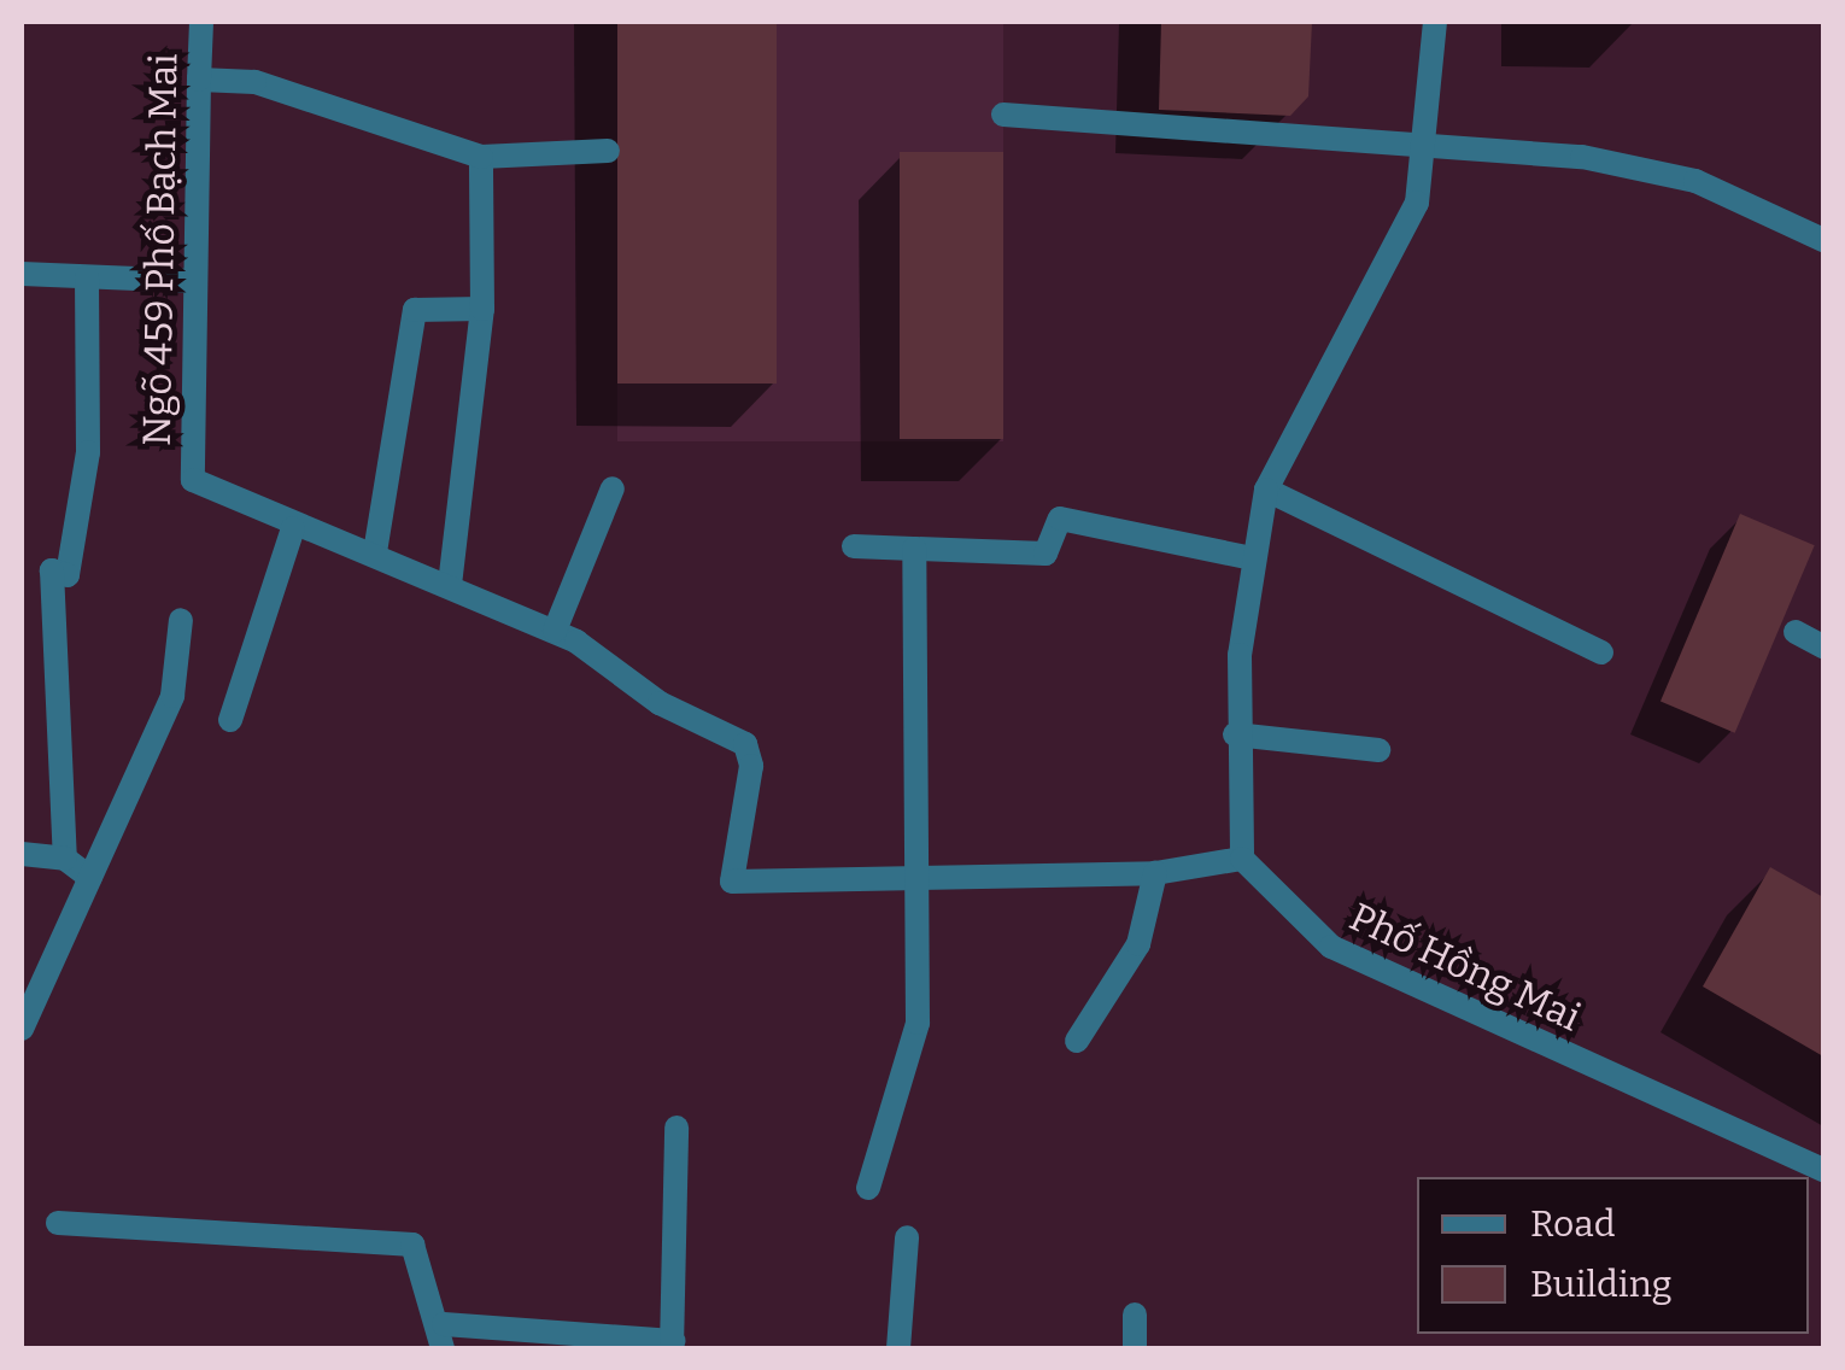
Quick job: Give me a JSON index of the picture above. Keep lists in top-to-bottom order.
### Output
{
  "streets": {
    "street": ["Ngõ 459 Phố Bạch Mai", "Phố Hồng Mai"]
  },
  "legend": ["Road", "Building"]
}
